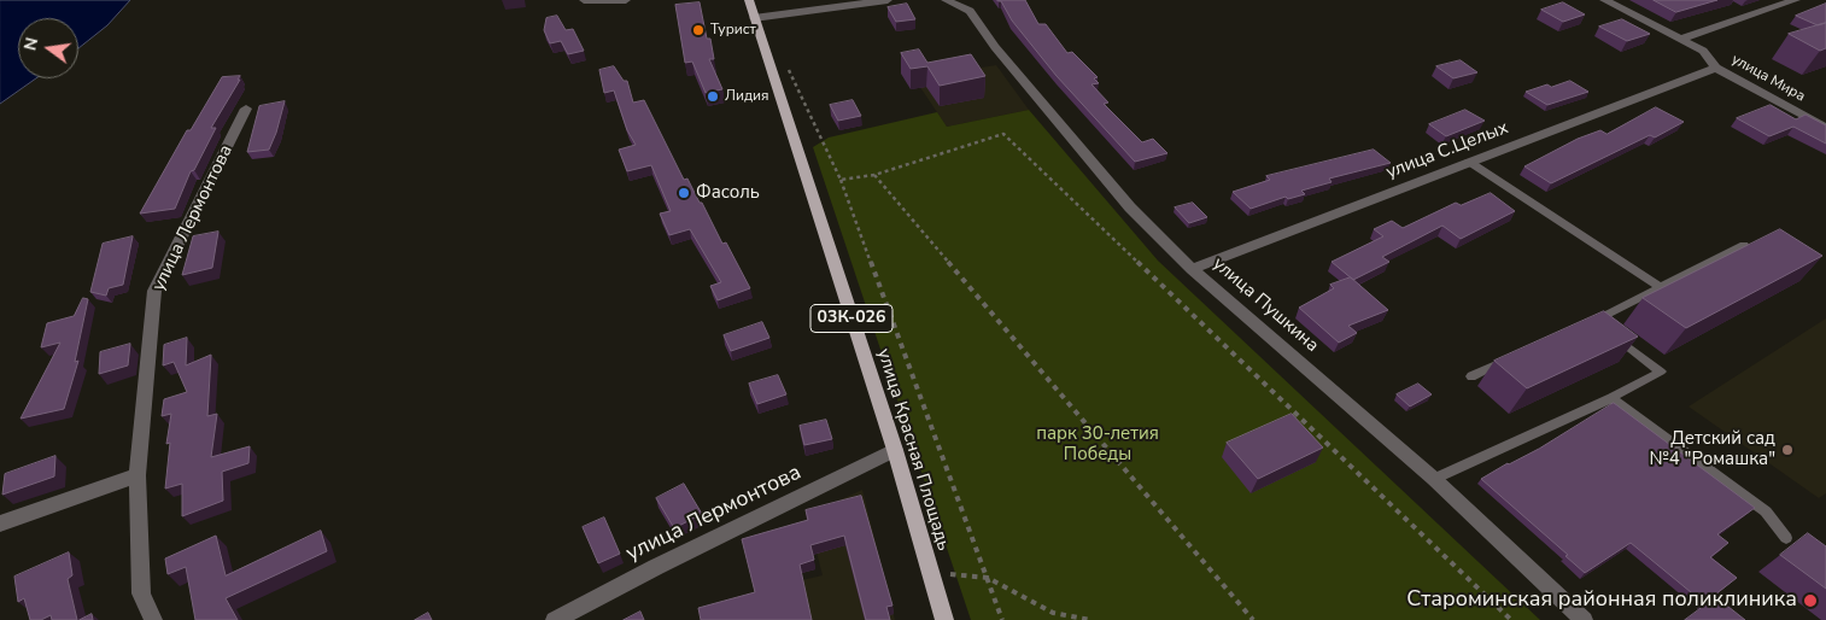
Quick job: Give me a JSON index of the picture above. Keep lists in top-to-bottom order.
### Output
{
  "streets": {
    "main road": ["03К-026", "улица Красная Площадь"],
    "street": [
      "улица Мира",
      "улица С.Целых",
      "улица Лермонтова",
      "улица Пушкина"
    ]
  },
  "crossings": [
    ["улица Мира", "улица С.Целых"],
    ["улица С.Целых", "улица Пушкина"],
    ["улица Лермонтова", "улица Красная Площадь"]
  ],
  "parks": ["парк 30-летия Победы"],
  "places": [
    "Турист",
    "Лидия",
    "Фасоль",
    "Детский сад №4 \"Ромашка\"",
    "Староминская районная поликлиника"
  ],
  "north": "left"
}
